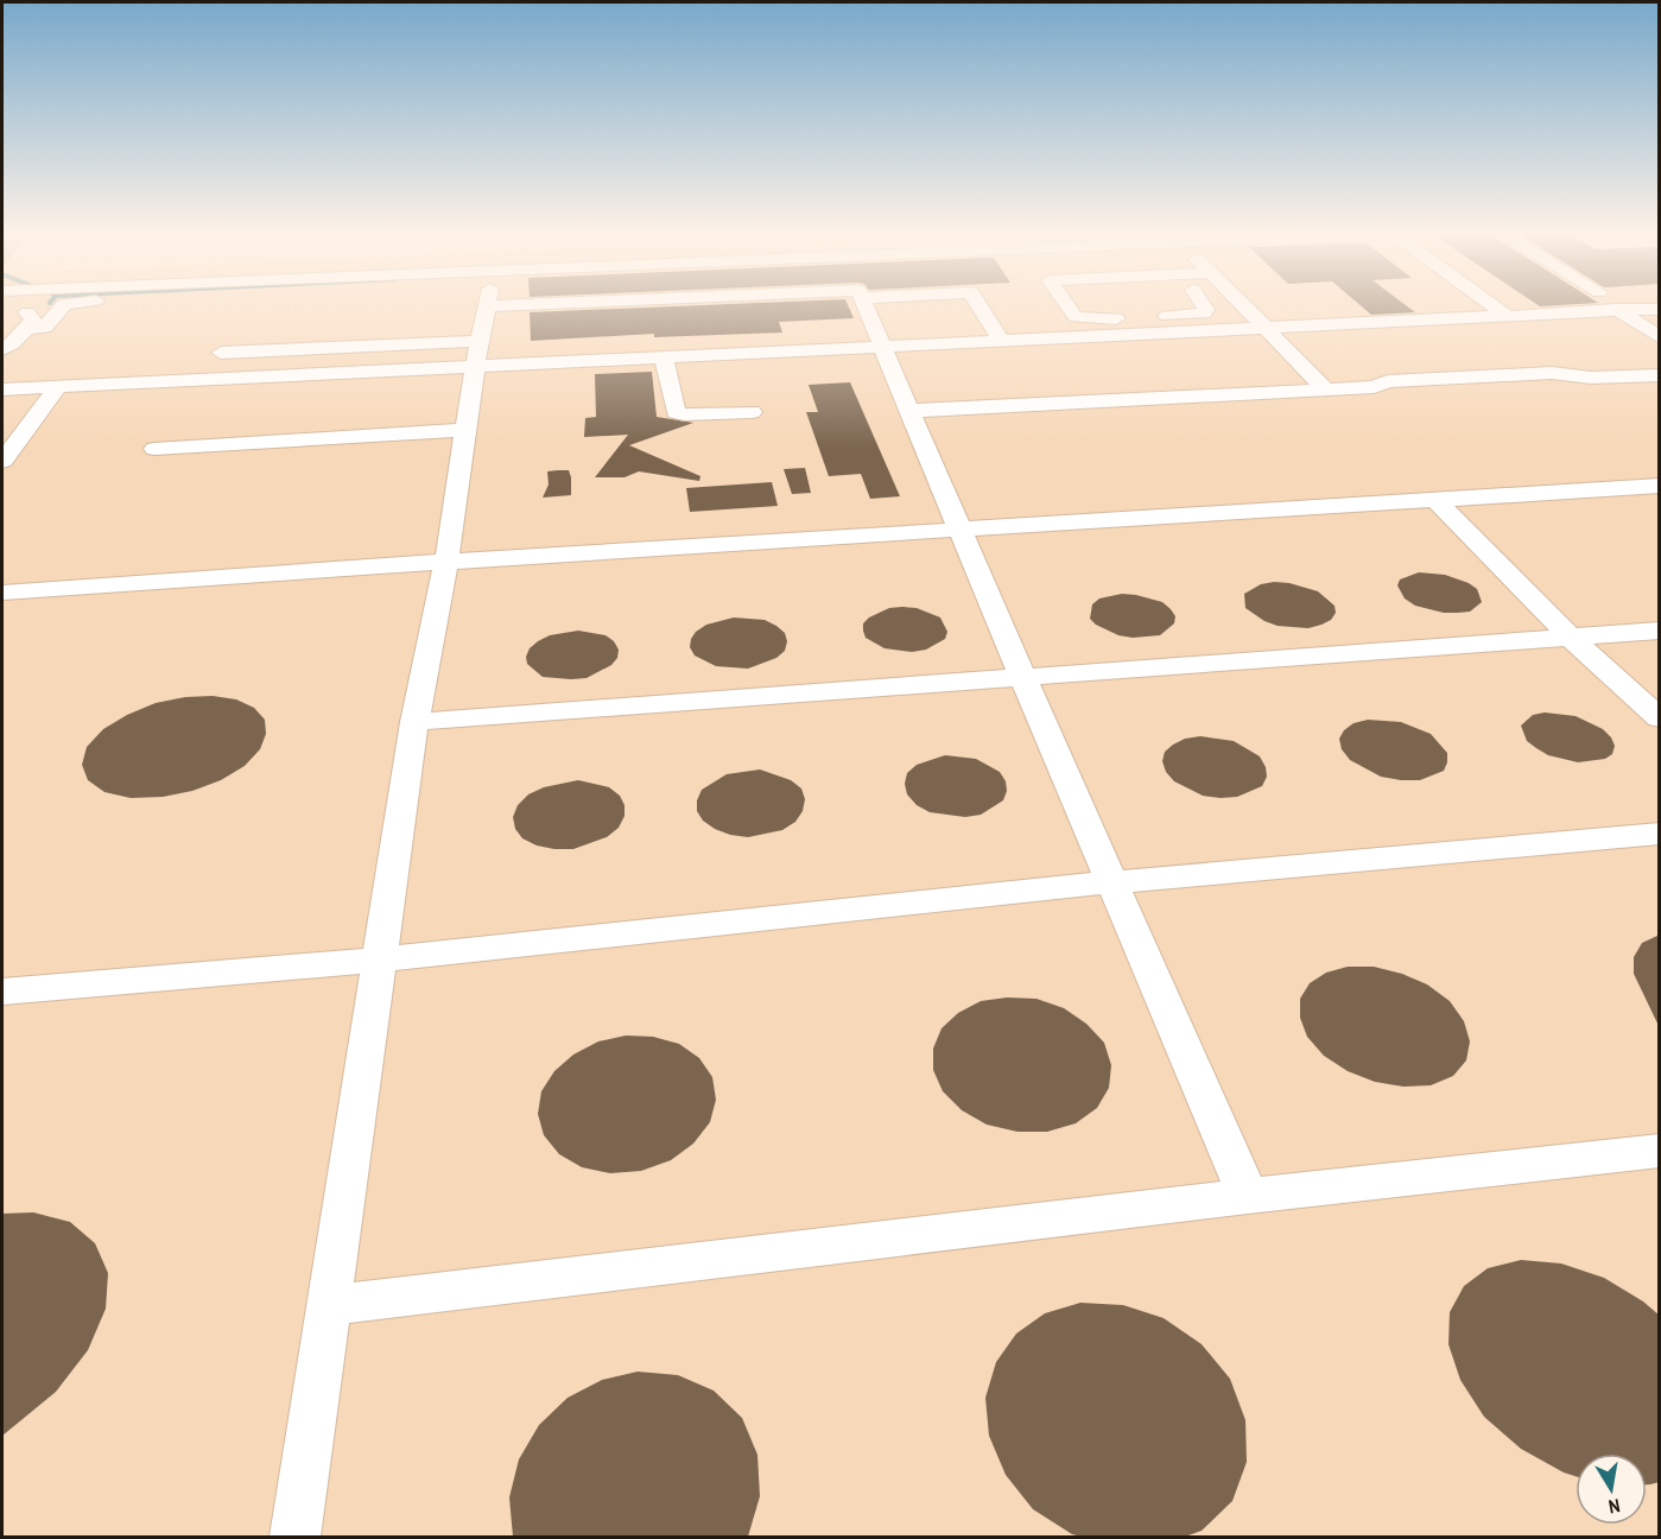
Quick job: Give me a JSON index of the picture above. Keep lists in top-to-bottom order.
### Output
{
  "north": "bottom"
}
